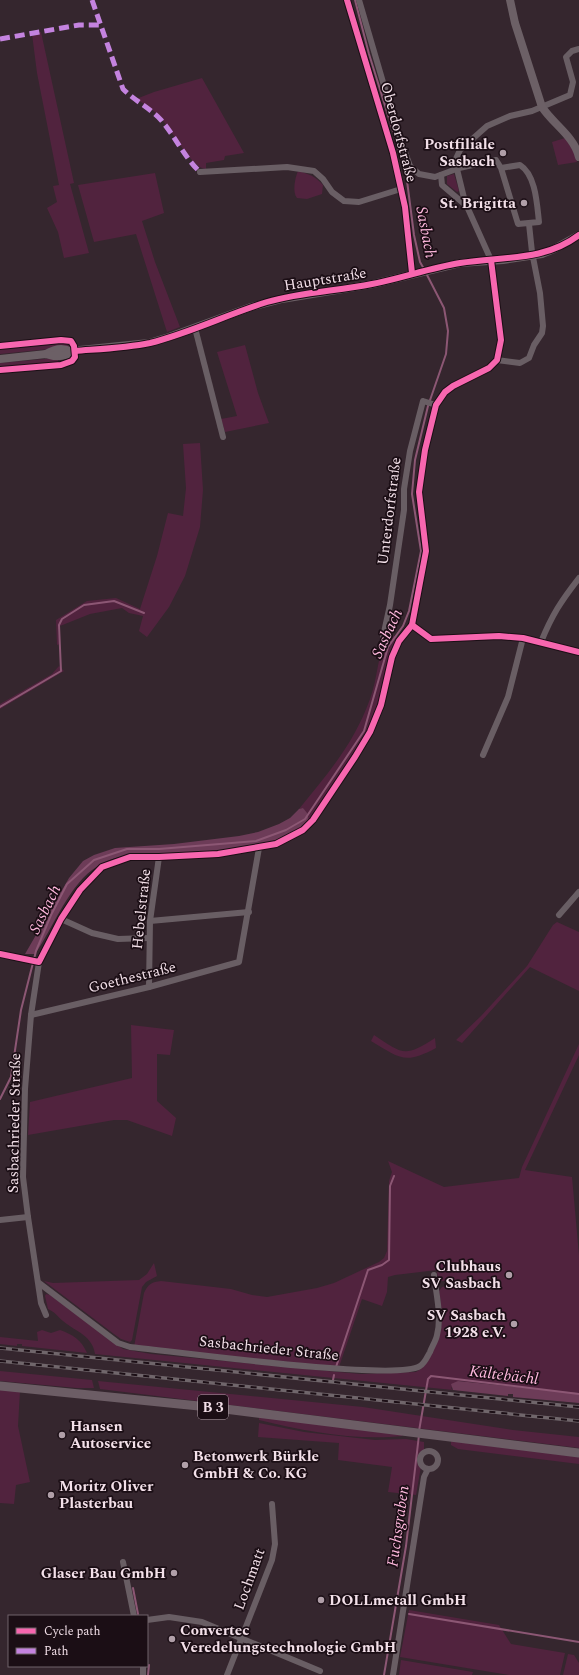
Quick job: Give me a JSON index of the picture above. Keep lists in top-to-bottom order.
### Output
{
  "streets": {
    "main road": ["B 3"],
    "street": [
      "Oberdorfstraße",
      "Hauptstraße",
      "Unterdorfstraße",
      "Hebelstraße",
      "Goethestraße",
      "Sasbachrieder Straße",
      "Lochmatt"
    ]
  },
  "crossings": [
    ["Oberdorfstraße", "Hauptstraße"],
    ["Unterdorfstraße", "Sasbachrieder Straße"],
    ["Hebelstraße", "Goethestraße"],
    ["Hebelstraße", "Sasbachrieder Straße"],
    ["Goethestraße", "Sasbachrieder Straße"]
  ],
  "water": ["Sasbach", "Kältebächl", "Fuchsgraben"],
  "places": [
    "Postfiliale Sasbach",
    "St. Brigitta",
    "Clubhaus SV Sasbach",
    "SV Sasbach 1928 e.V.",
    "Hansen Autoservice",
    "Betonwerk Bürkle GmbH & Co. KG",
    "Moritz Oliver Plasterbau",
    "Glaser Bau GmbH",
    "DOLLmetall GmbH",
    "Convertec Veredelungstechnologie GmbH"
  ],
  "legend": ["Cycle path", "Path"]
}
